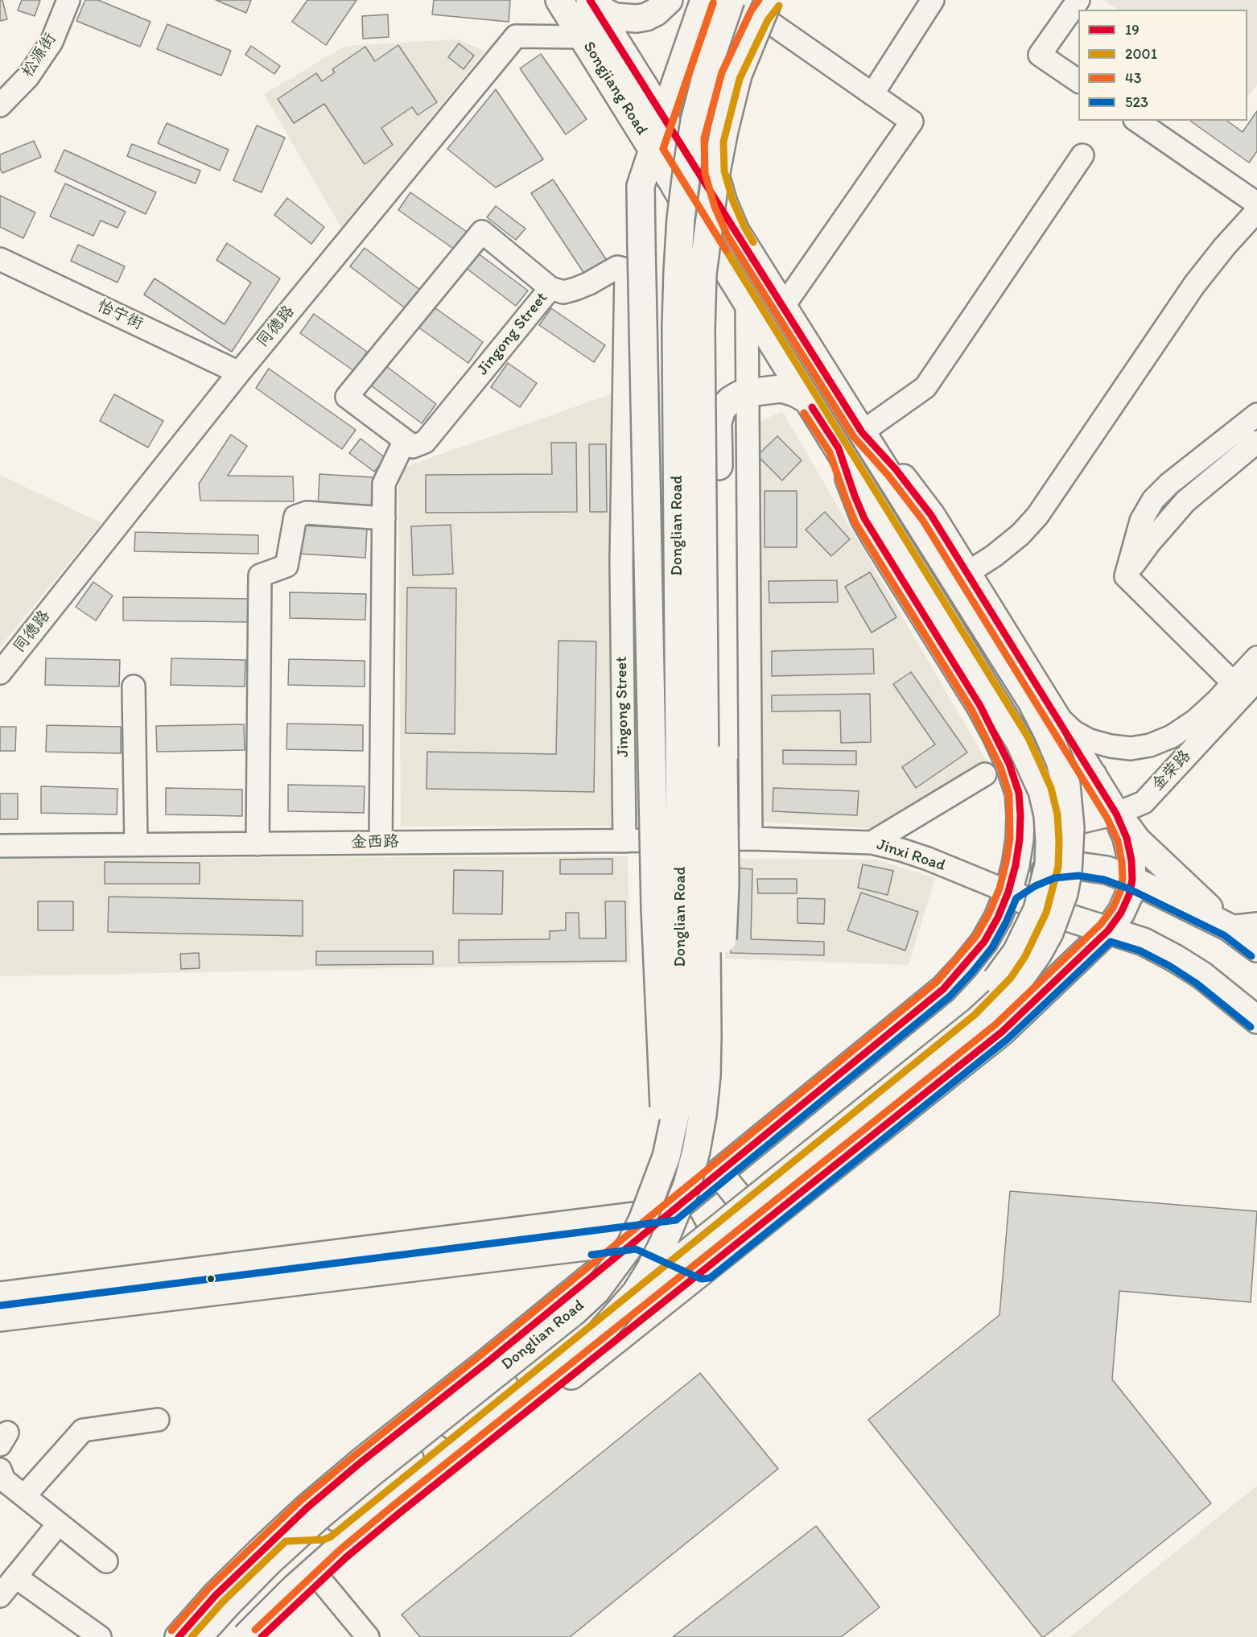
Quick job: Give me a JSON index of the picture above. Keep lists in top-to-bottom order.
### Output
{
  "streets": {
    "main road": ["Songjiang Road", "Donglian Road"],
    "street": [
      "松源街",
      "怡宁街",
      "同德路",
      "Jingong Street",
      "金荣路",
      "金西路",
      "Jinxi Road"
    ]
  },
  "crossings": [
    ["Songjiang Road", "同德路"],
    ["怡宁街", "同德路"],
    ["Jingong Street", "金西路"],
    ["金西路", "Jinxi Road"]
  ],
  "lines": [
    "transit line 19",
    "transit line 43",
    "transit line 2001",
    "transit line 523"
  ],
  "legend": [
    "19",
    "2001",
    "43",
    "523"
  ]
}
